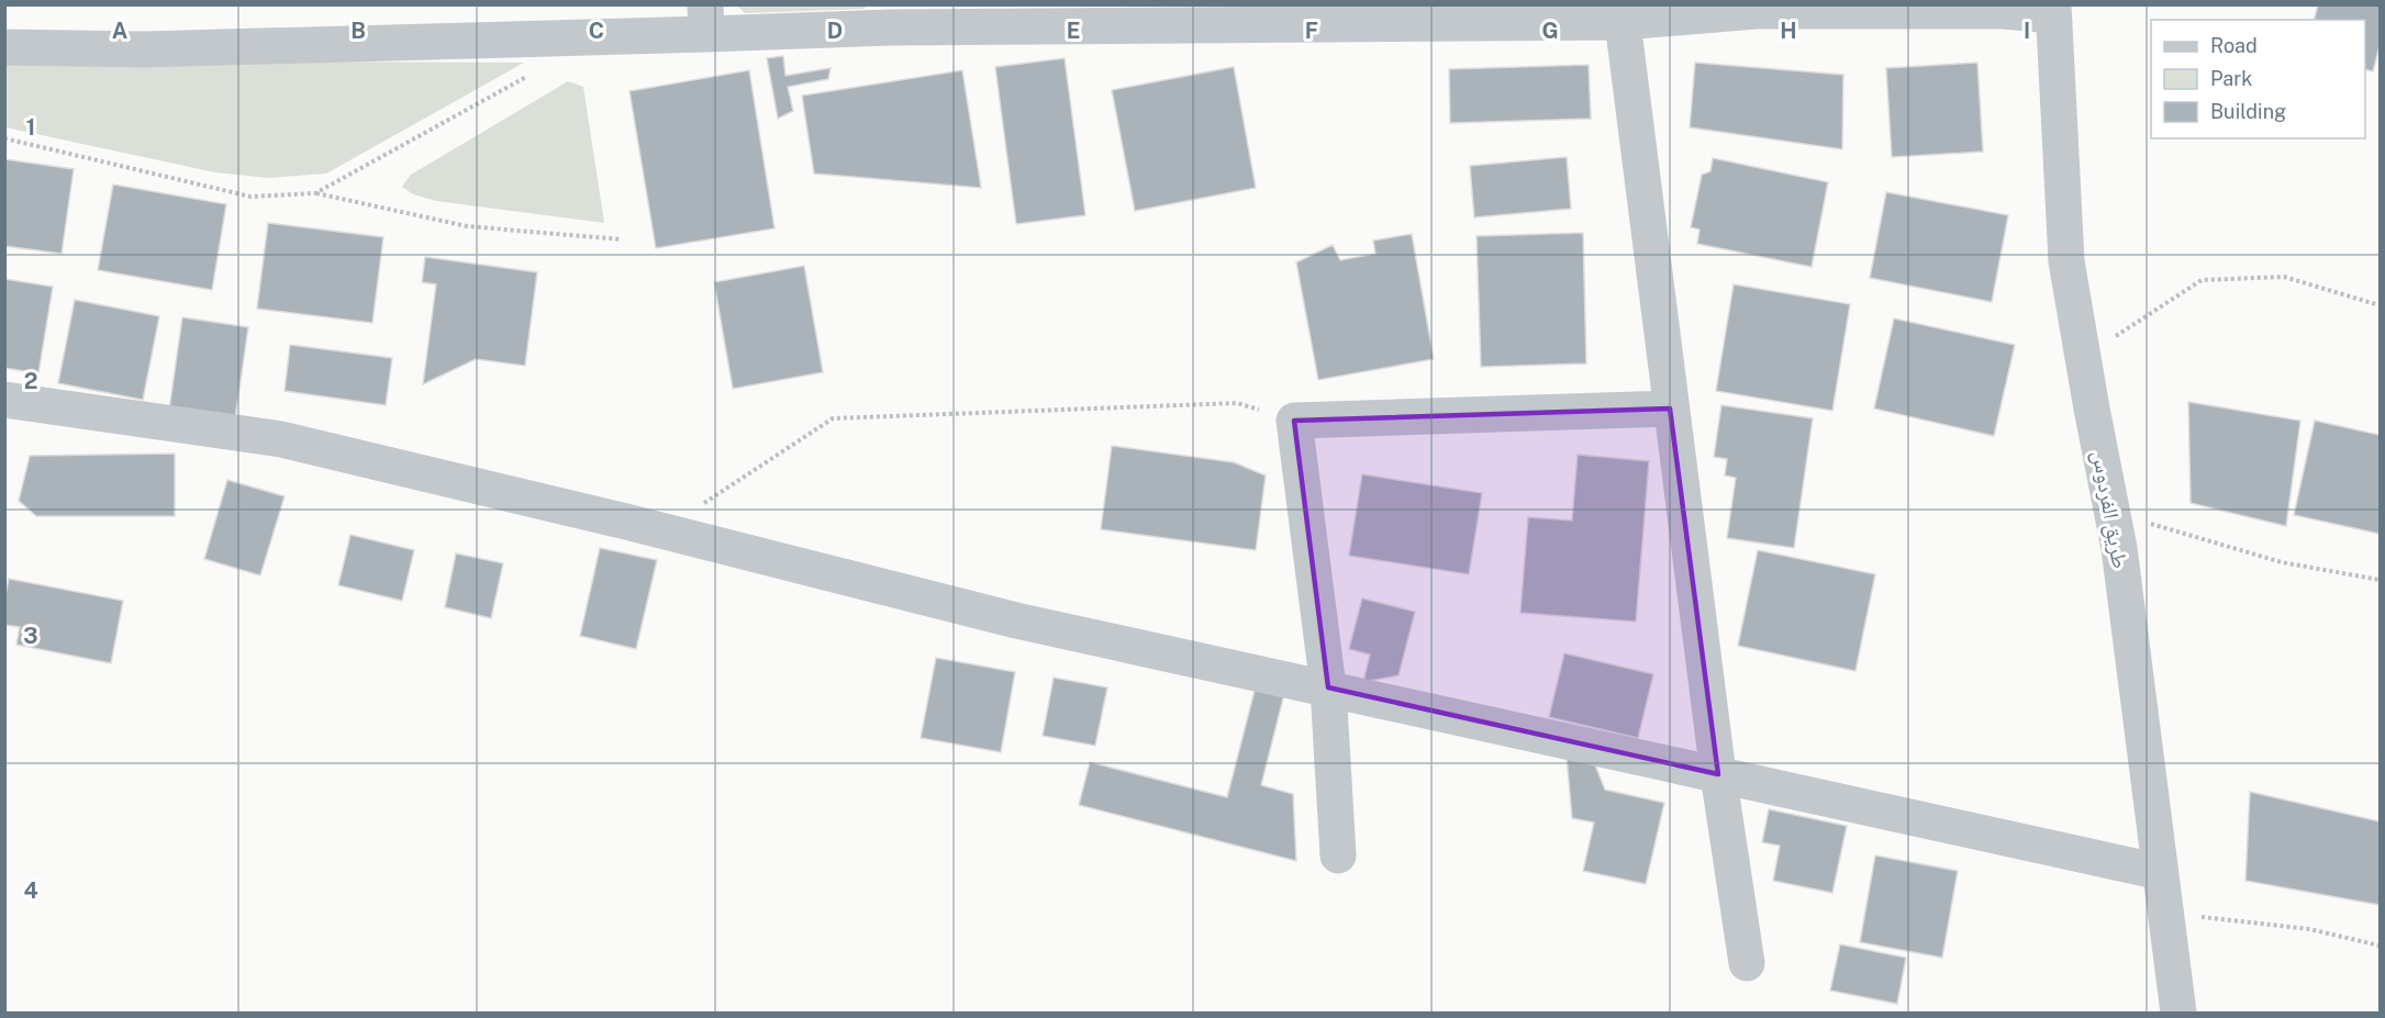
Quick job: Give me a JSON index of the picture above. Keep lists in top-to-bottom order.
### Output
{
  "streets": {
    "street": ["طريق الفردوس"]
  },
  "legend": ["Road", "Park", "Building"],
  "grid": {
    "columns": [
      "A",
      "B",
      "C",
      "D",
      "E",
      "F",
      "G",
      "H",
      "I"
    ],
    "rows": [
      "1",
      "2",
      "3",
      "4"
    ]
  }
}
